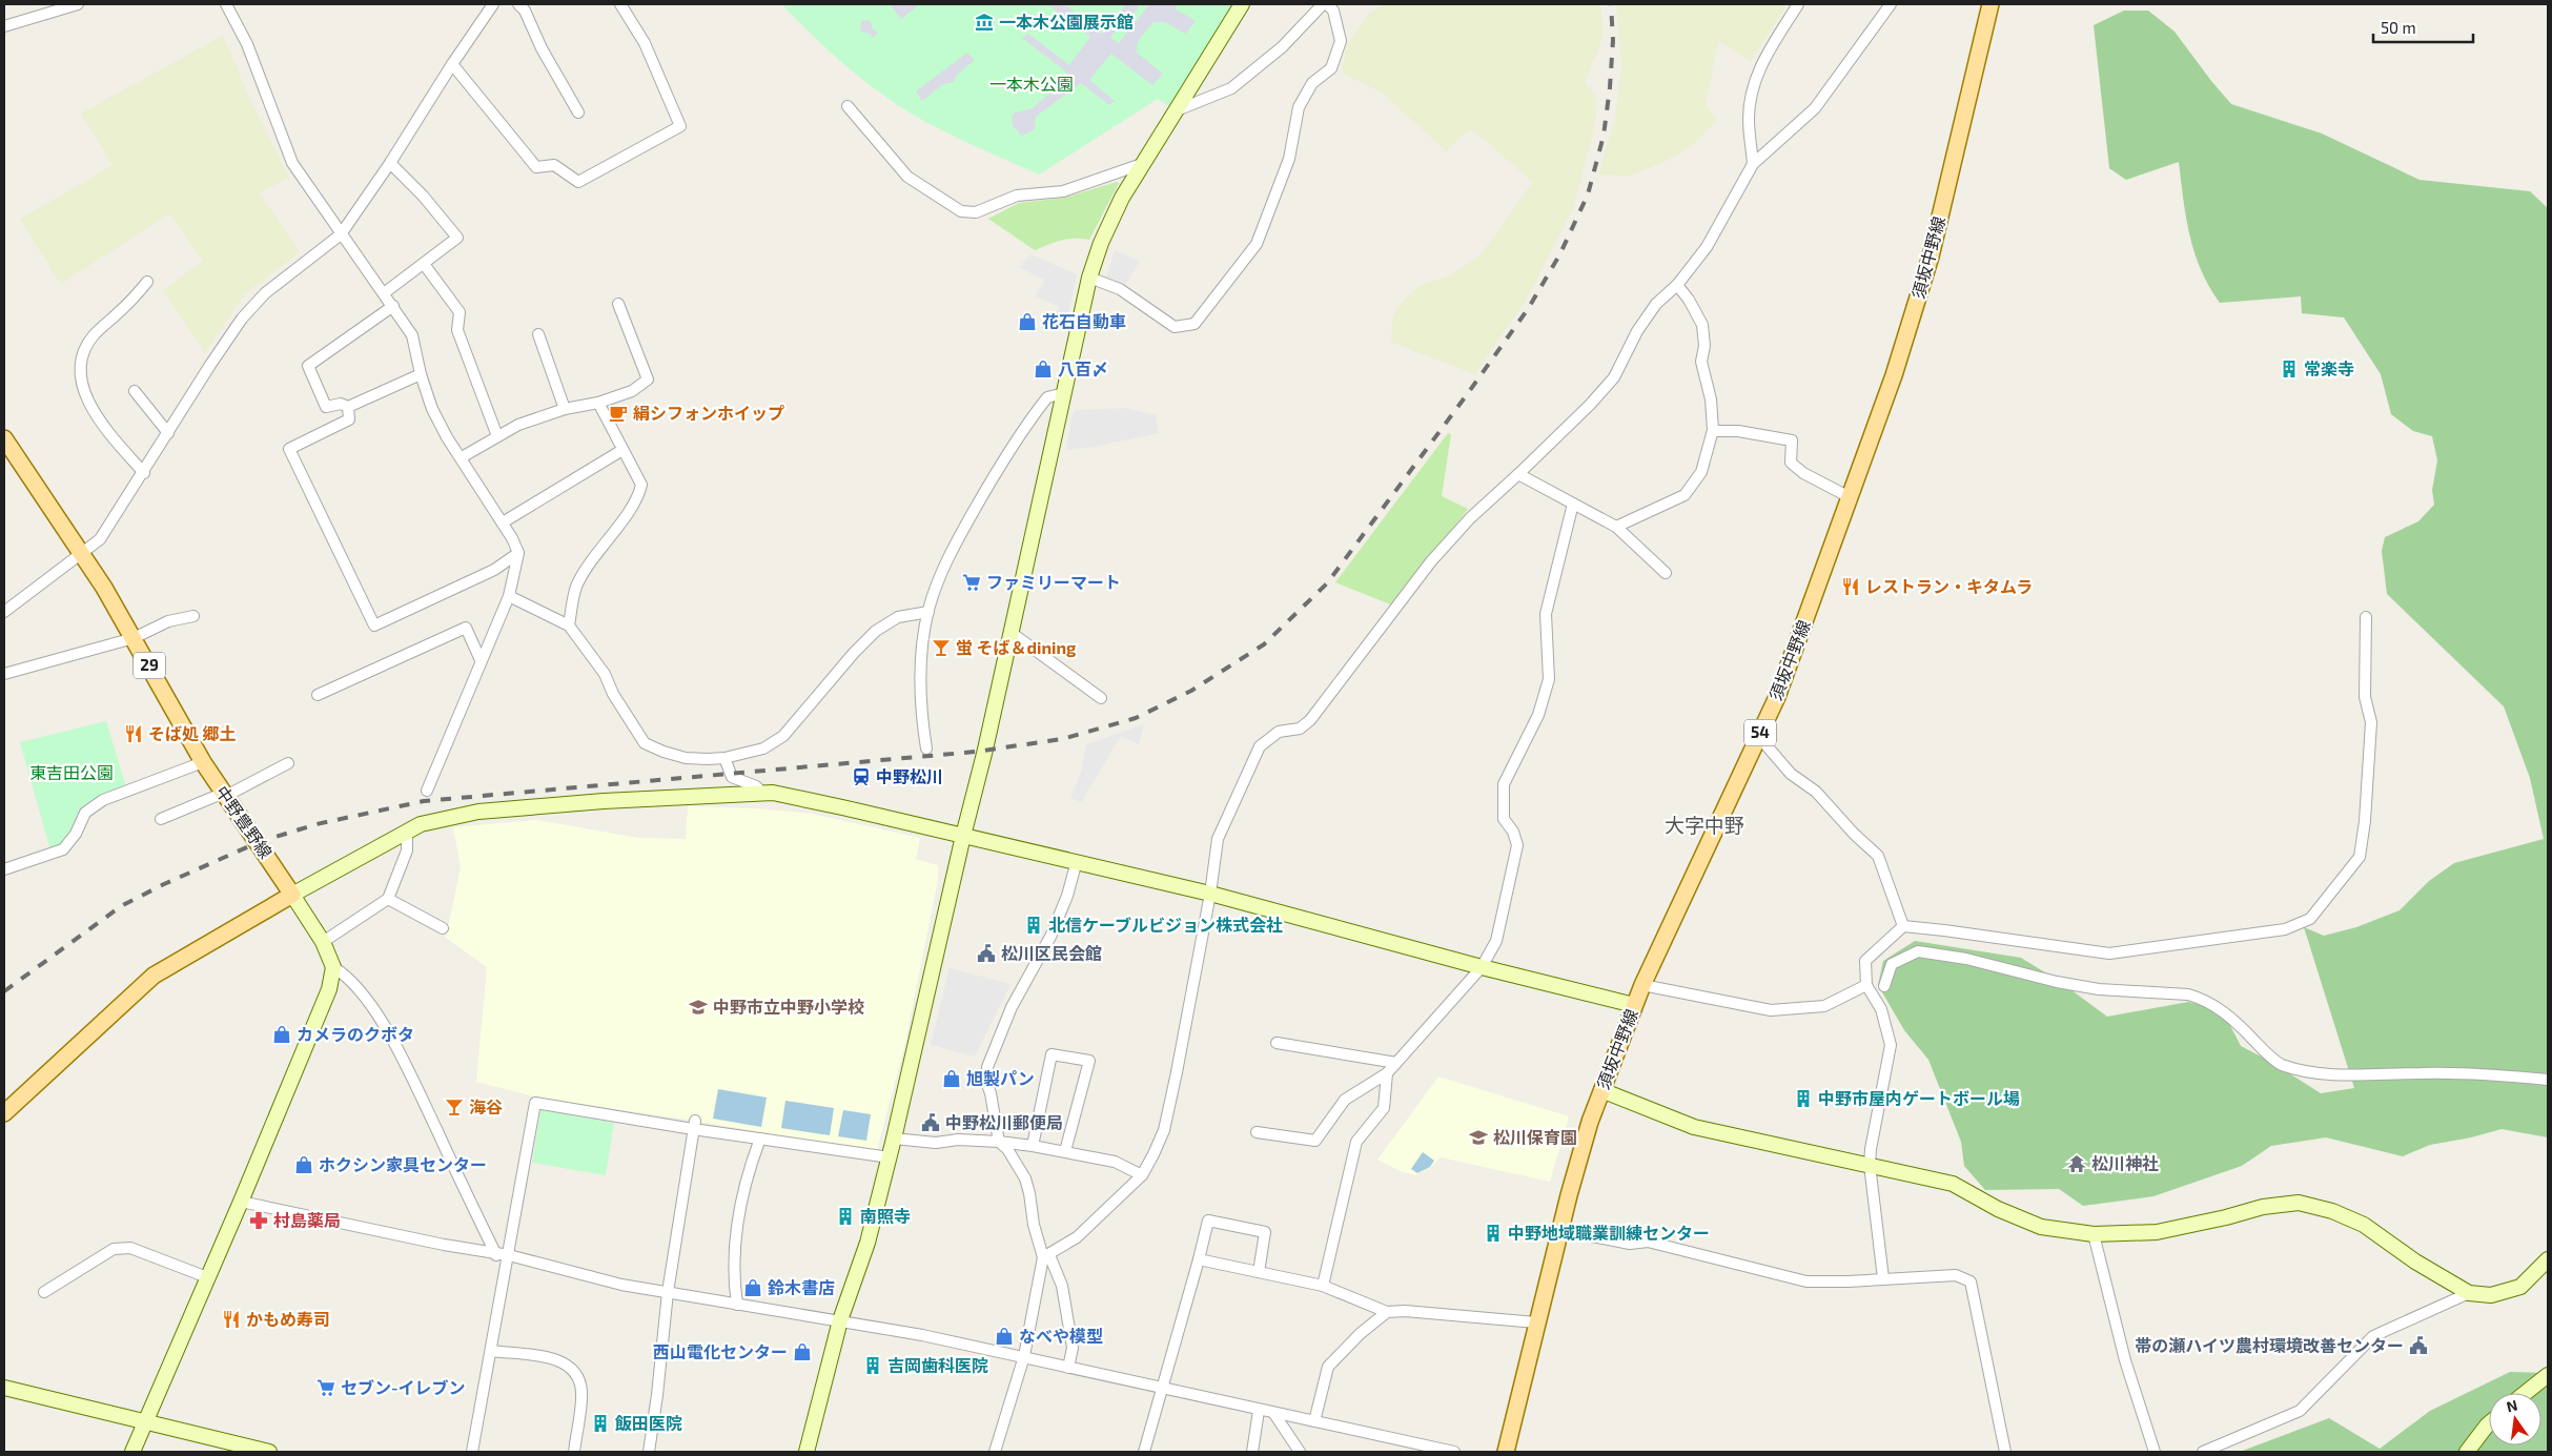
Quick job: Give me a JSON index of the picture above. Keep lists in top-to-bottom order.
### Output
{
  "streets": {
    "main road": [
      "須坂中野線",
      "29",
      "54",
      "中野豊野線"
    ]
  },
  "districts": ["大字中野"],
  "parks": ["一本木公園", "東吉田公園"],
  "places": {
    "museum": ["一本木公園展示館"],
    "shop": [
      "花石自動車",
      "八百〆",
      "カメラのクボタ",
      "旭製パン",
      "ホクシン家具センター",
      "鈴木書店",
      "なべや模型",
      "西山電化センター"
    ],
    "building": [
      "常楽寺",
      "北信ケーブルビジョン株式会社",
      "中野市屋内ゲートボール場",
      "南照寺",
      "中野地域職業訓練センター",
      "吉岡歯科医院",
      "飯田医院"
    ],
    "cafe": ["絹シフォンホイップ"],
    "supermarket": ["ファミリーマート", "セブン-イレブン"],
    "restaurant": ["レストラン・キタムラ", "そば処 郷土", "かもめ寿司"],
    "bar": ["蛍 そば＆dining", "海谷"],
    "station": ["中野松川"],
    "public building": ["松川区民会館", "中野松川郵便局", "帯の瀬ハイツ農村環境改善センター"],
    "school or university": ["中野市立中野小学校", "松川保育園"],
    "temple": ["松川神社"],
    "pharmacy": ["村島薬局"]
  },
  "scale_bar": "50 m",
  "north": "top"
}
